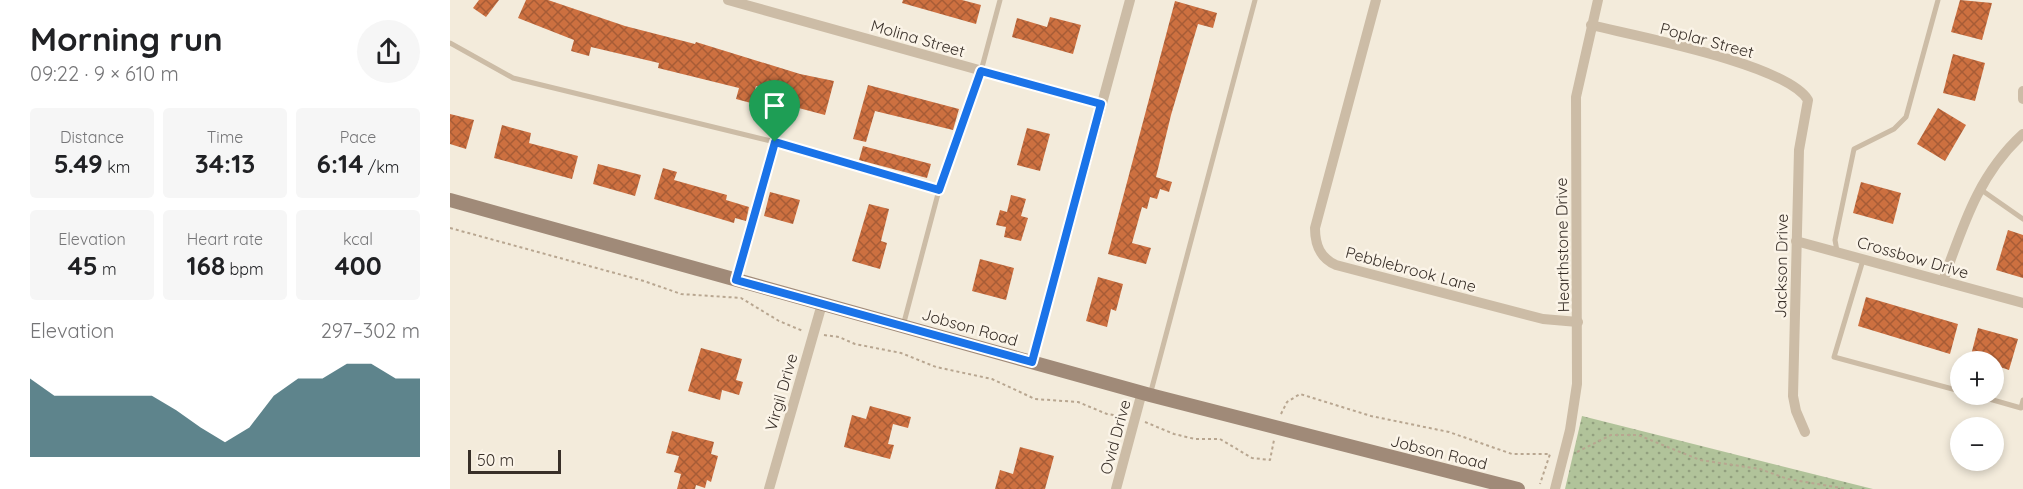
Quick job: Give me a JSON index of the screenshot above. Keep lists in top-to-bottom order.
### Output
{
  "streets": {
    "street": [
      "Molina Street",
      "Poplar Street",
      "Hearthstone Drive",
      "Crossbow Drive",
      "Jackson Drive",
      "Pebblebrook Lane",
      "Jobson Road",
      "Virgil Drive",
      "Ovid Drive"
    ]
  },
  "crossings": [
    ["Poplar Street", "Hearthstone Drive"],
    ["Poplar Street", "Jackson Drive"],
    ["Hearthstone Drive", "Pebblebrook Lane"],
    ["Crossbow Drive", "Jackson Drive"],
    ["Jobson Road", "Virgil Drive"],
    ["Jobson Road", "Ovid Drive"]
  ],
  "scale_bar": "50 m",
  "page": {
    "heading": ["Morning run", "09:22 · 9 × 610 m"],
    "stats": [
      ["Distance", "5.49 km"],
      ["Time", "34:13"],
      ["Pace", "6:14 /km"],
      ["Elevation", "45 m"],
      ["Heart rate", "168 bpm"],
      ["kcal", "400"]
    ],
    "chart": ["Elevation", "297–302 m"],
    "map_buttons": ["+", "−"],
    "scale": "50 m"
  }
}
